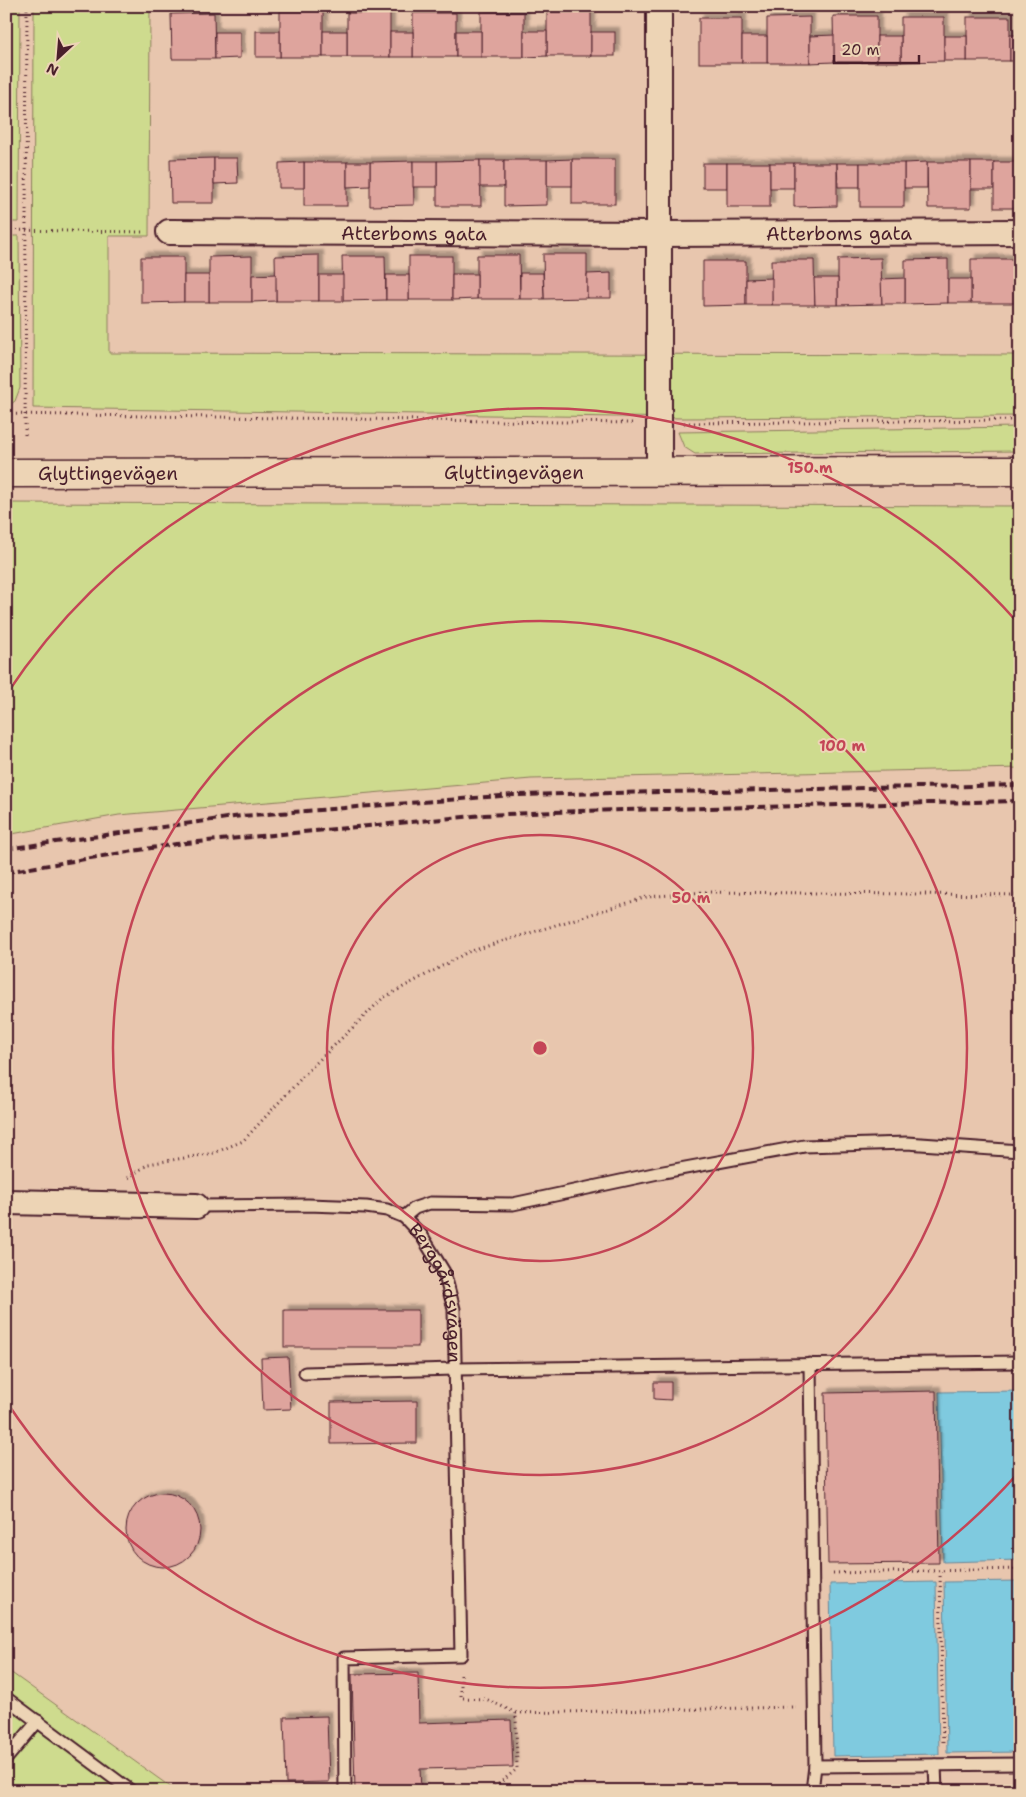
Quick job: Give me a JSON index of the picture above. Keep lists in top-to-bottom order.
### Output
{
  "streets": {
    "street": ["Atterboms gata", "Glyttingevägen", "Berggårdsvägen"]
  },
  "scale_bar": "20 m",
  "north": "bottom left",
  "rings": ["150 m", "100 m", "50 m"]
}
